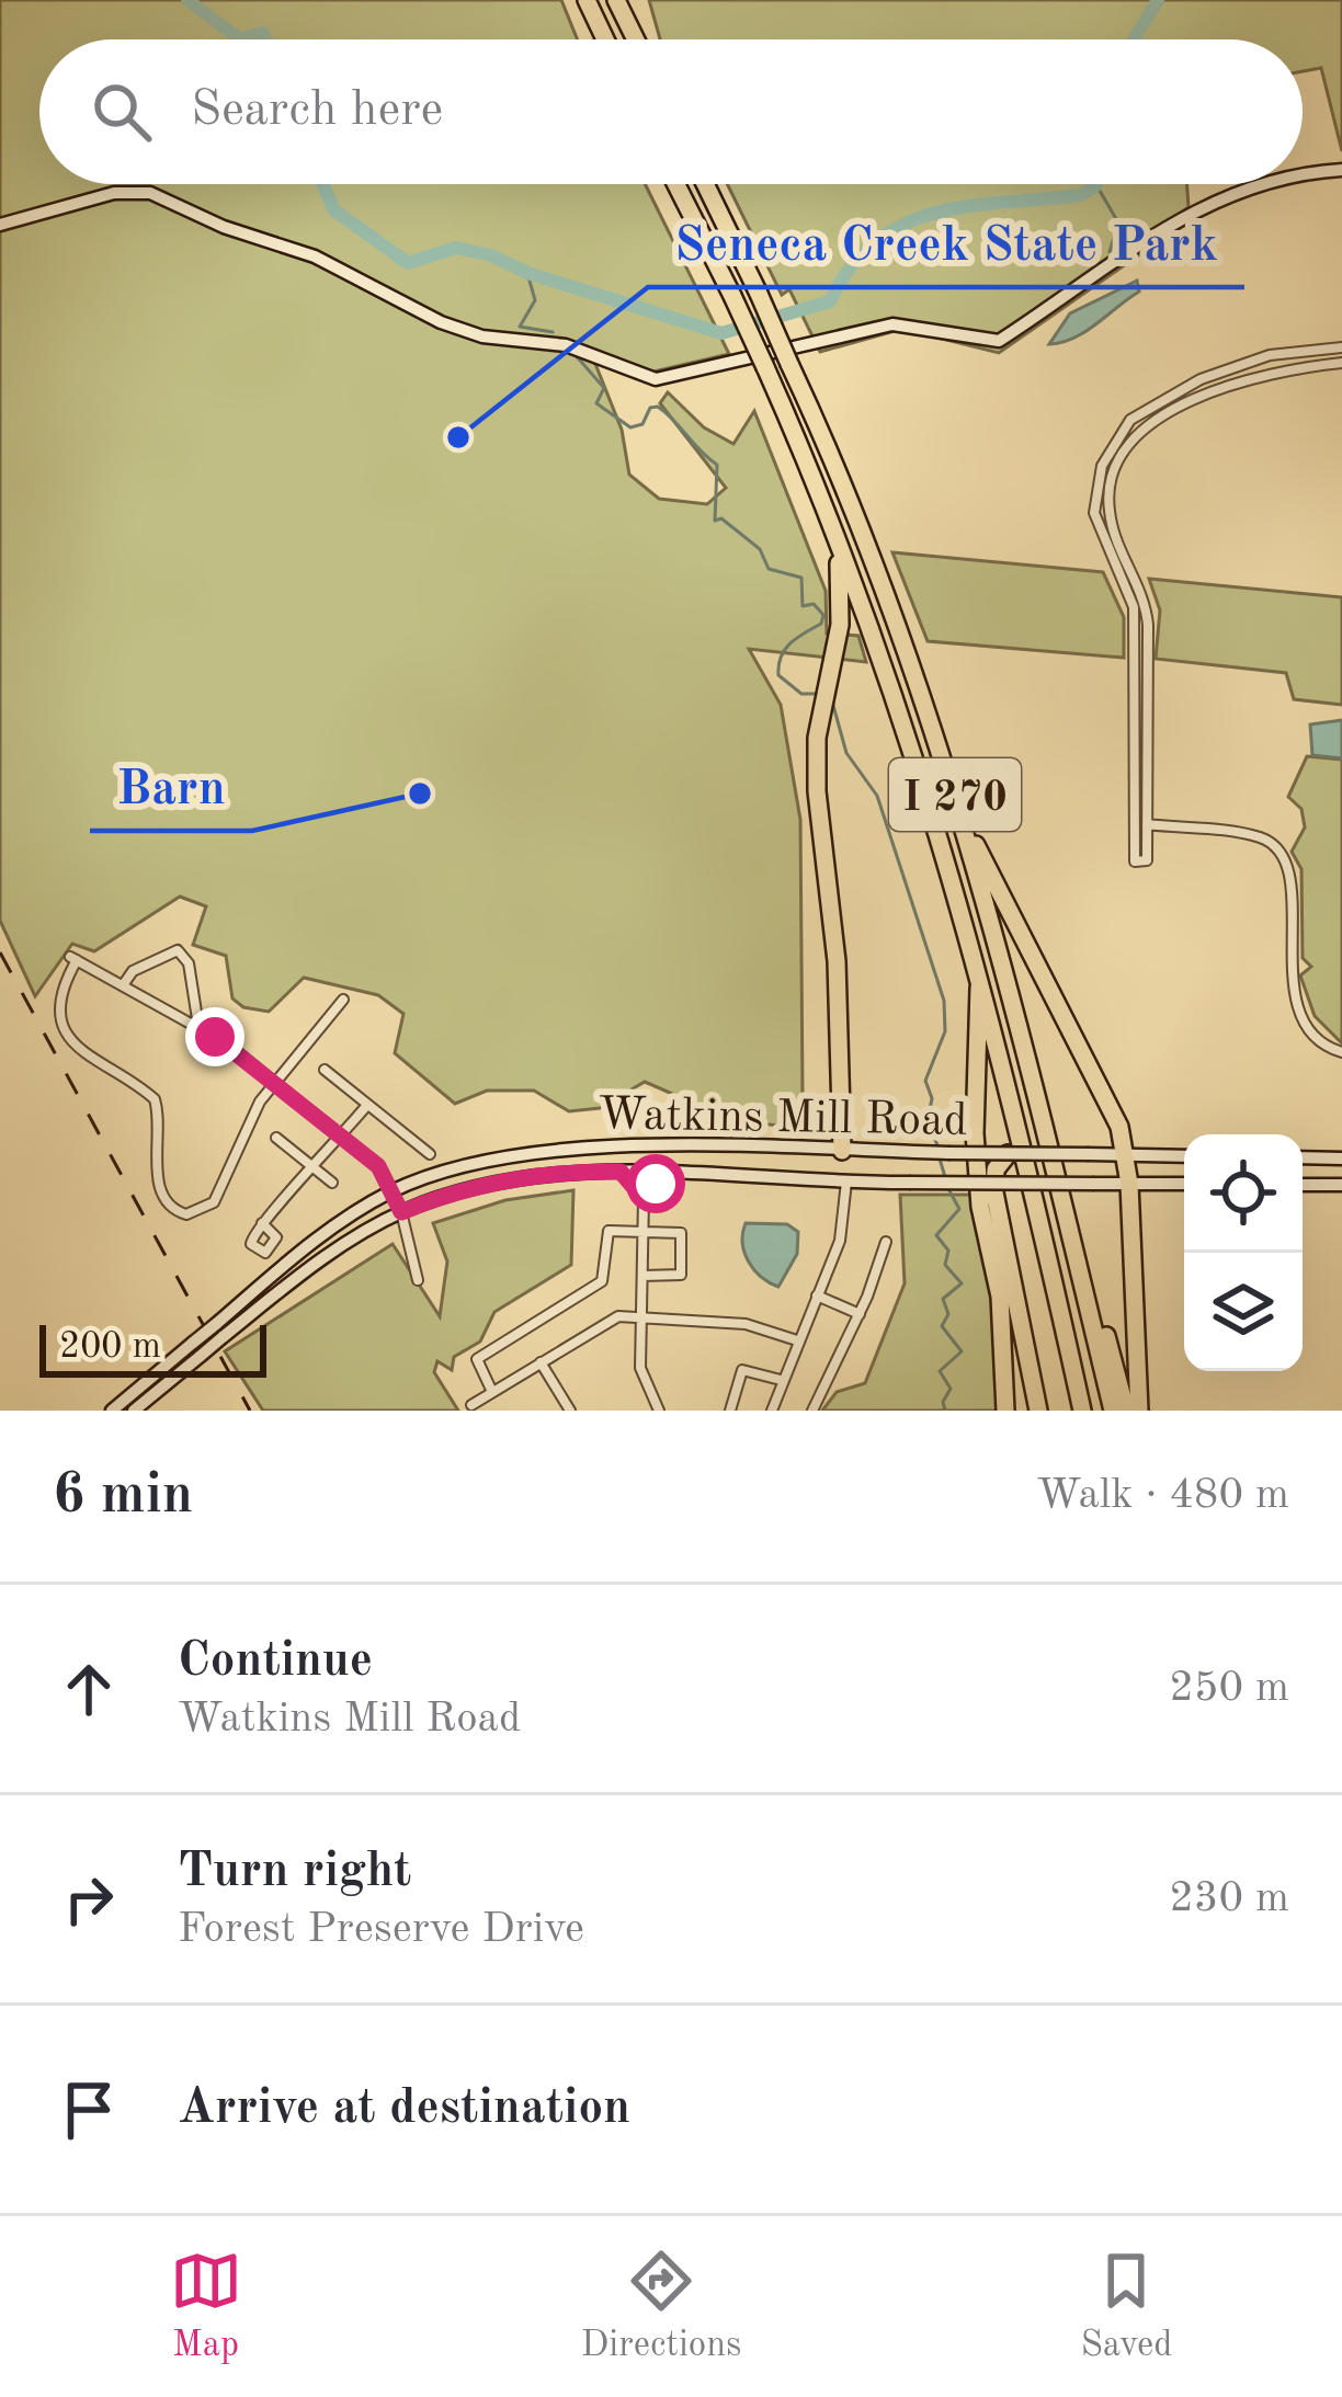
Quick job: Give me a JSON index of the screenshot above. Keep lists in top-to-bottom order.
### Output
{
  "streets": {
    "highway": ["I 270"],
    "main road": ["Watkins Mill Road"]
  },
  "places": ["Seneca Creek State Park", "Barn"],
  "scale_bar": "200 m",
  "page": {
    "search": "Search here",
    "scale": "200 m",
    "heading": ["6 min", "Walk · 480 m"],
    "list": [
      ["Continue", "Watkins Mill Road", "250 m"],
      ["Turn right", "Forest Preserve Drive", "230 m"],
      "Arrive at destination"
    ],
    "nav": ["Map", "Directions", "Saved"]
  }
}
